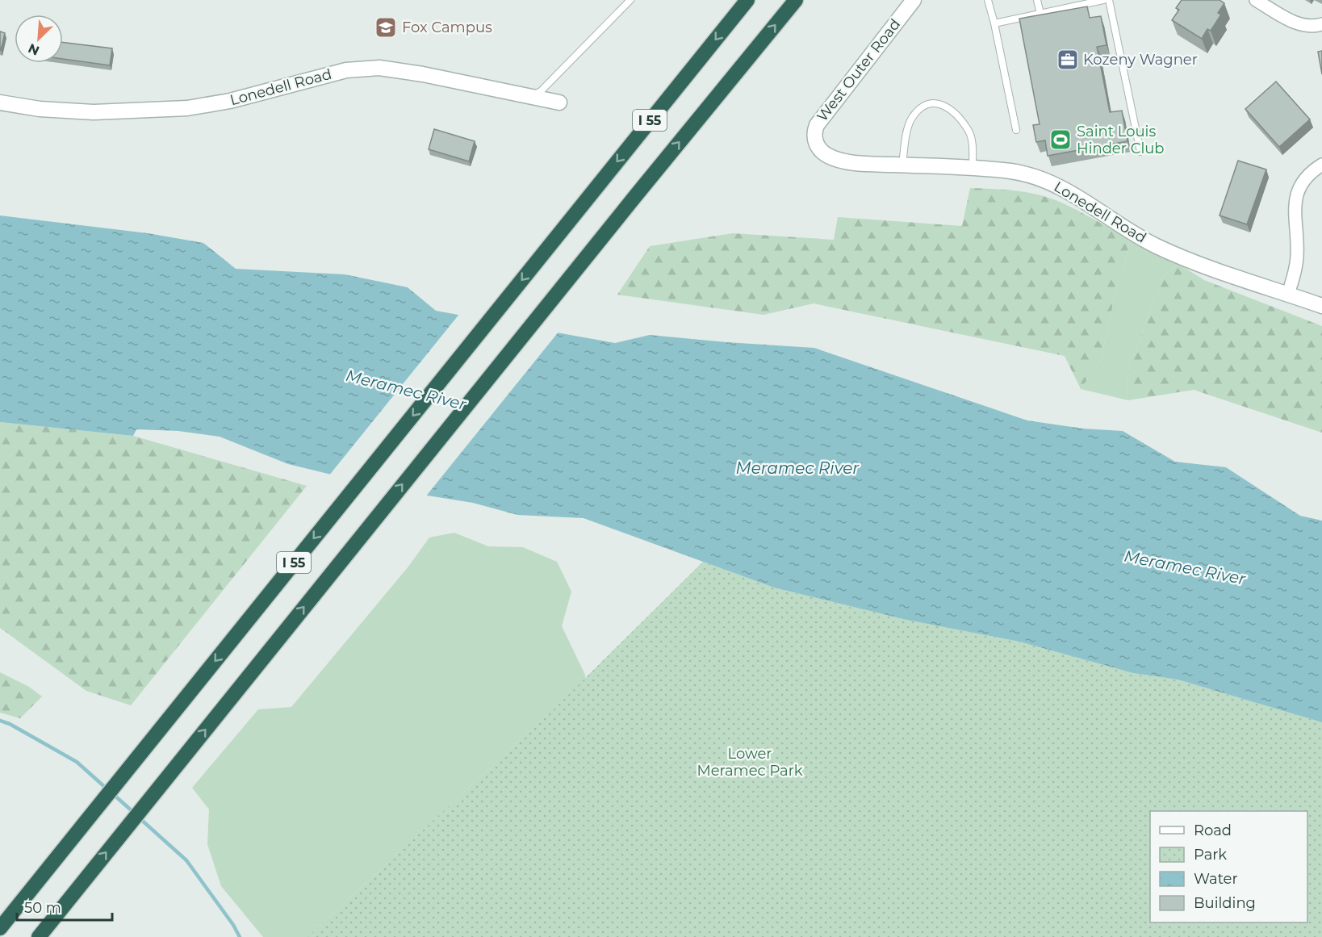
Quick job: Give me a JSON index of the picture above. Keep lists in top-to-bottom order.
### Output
{
  "streets": {
    "highway": ["I 55"],
    "street": ["West Outer Road", "Lonedell Road"]
  },
  "crossings": [
    ["West Outer Road", "Lonedell Road"]
  ],
  "water": ["Meramec River"],
  "parks": ["Lower Meramec Park"],
  "places": {
    "school or university": ["Fox Campus"],
    "office": ["Kozeny Wagner"],
    "sports": ["Saint Louis Hinder Club"]
  },
  "legend": [
    "Road",
    "Park",
    "Water",
    "Building"
  ],
  "scale_bar": "50 m",
  "north": "bottom left"
}
